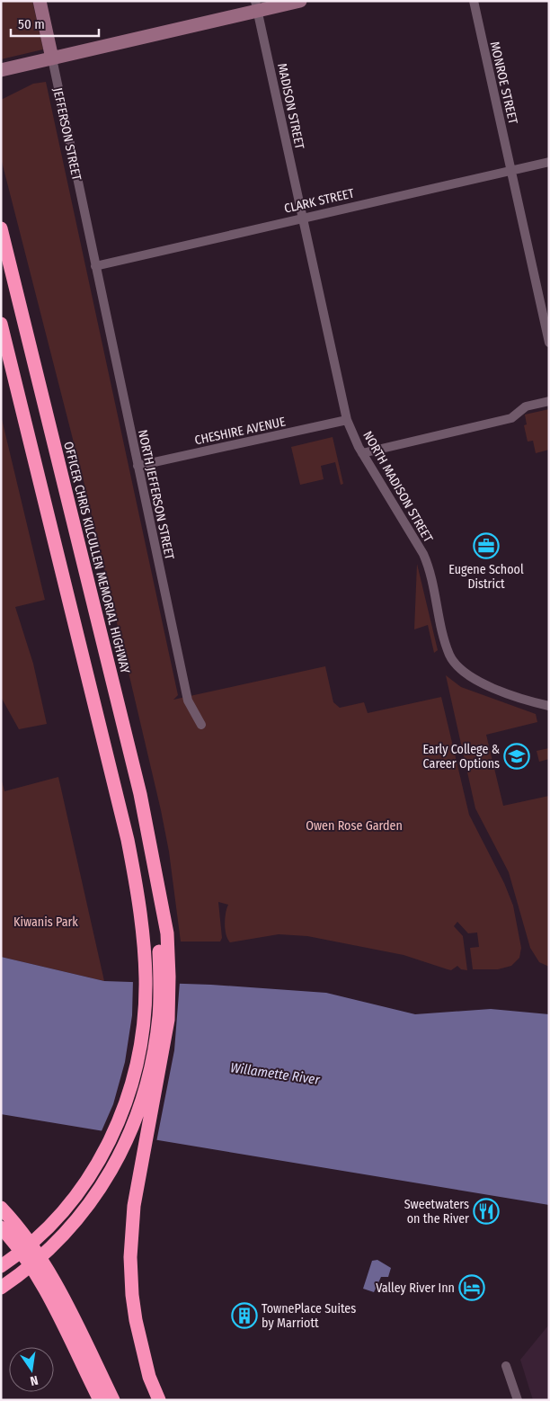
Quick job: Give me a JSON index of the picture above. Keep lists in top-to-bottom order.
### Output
{
  "streets": {
    "highway": ["OFFICER CHRIS KILCULLEN MEMORIAL HIGHWAY"],
    "street": [
      "MONROE STREET",
      "MADISON STREET",
      "JEFFERSON STREET",
      "CLARK STREET",
      "CHESHIRE AVENUE",
      "NORTH MADISON STREET",
      "NORTH JEFFERSON STREET"
    ]
  },
  "crossings": [
    ["MONROE STREET", "CLARK STREET"],
    ["MADISON STREET", "CLARK STREET"],
    ["MADISON STREET", "NORTH MADISON STREET"],
    ["JEFFERSON STREET", "CLARK STREET"],
    ["JEFFERSON STREET", "NORTH JEFFERSON STREET"],
    ["CLARK STREET", "NORTH MADISON STREET"],
    ["CLARK STREET", "NORTH JEFFERSON STREET"],
    ["CHESHIRE AVENUE", "NORTH MADISON STREET"],
    ["CHESHIRE AVENUE", "NORTH JEFFERSON STREET"]
  ],
  "water": ["Willamette River"],
  "parks": ["Owen Rose Garden", "Kiwanis Park"],
  "places": {
    "office": ["Eugene School District"],
    "school or university": ["Early College & Career Options"],
    "restaurant": ["Sweetwaters on the River"],
    "hotel": ["Valley River Inn"],
    "building": ["TownePlace Suites by Marriott"]
  },
  "scale_bar": "50 m",
  "north": "bottom"
}
